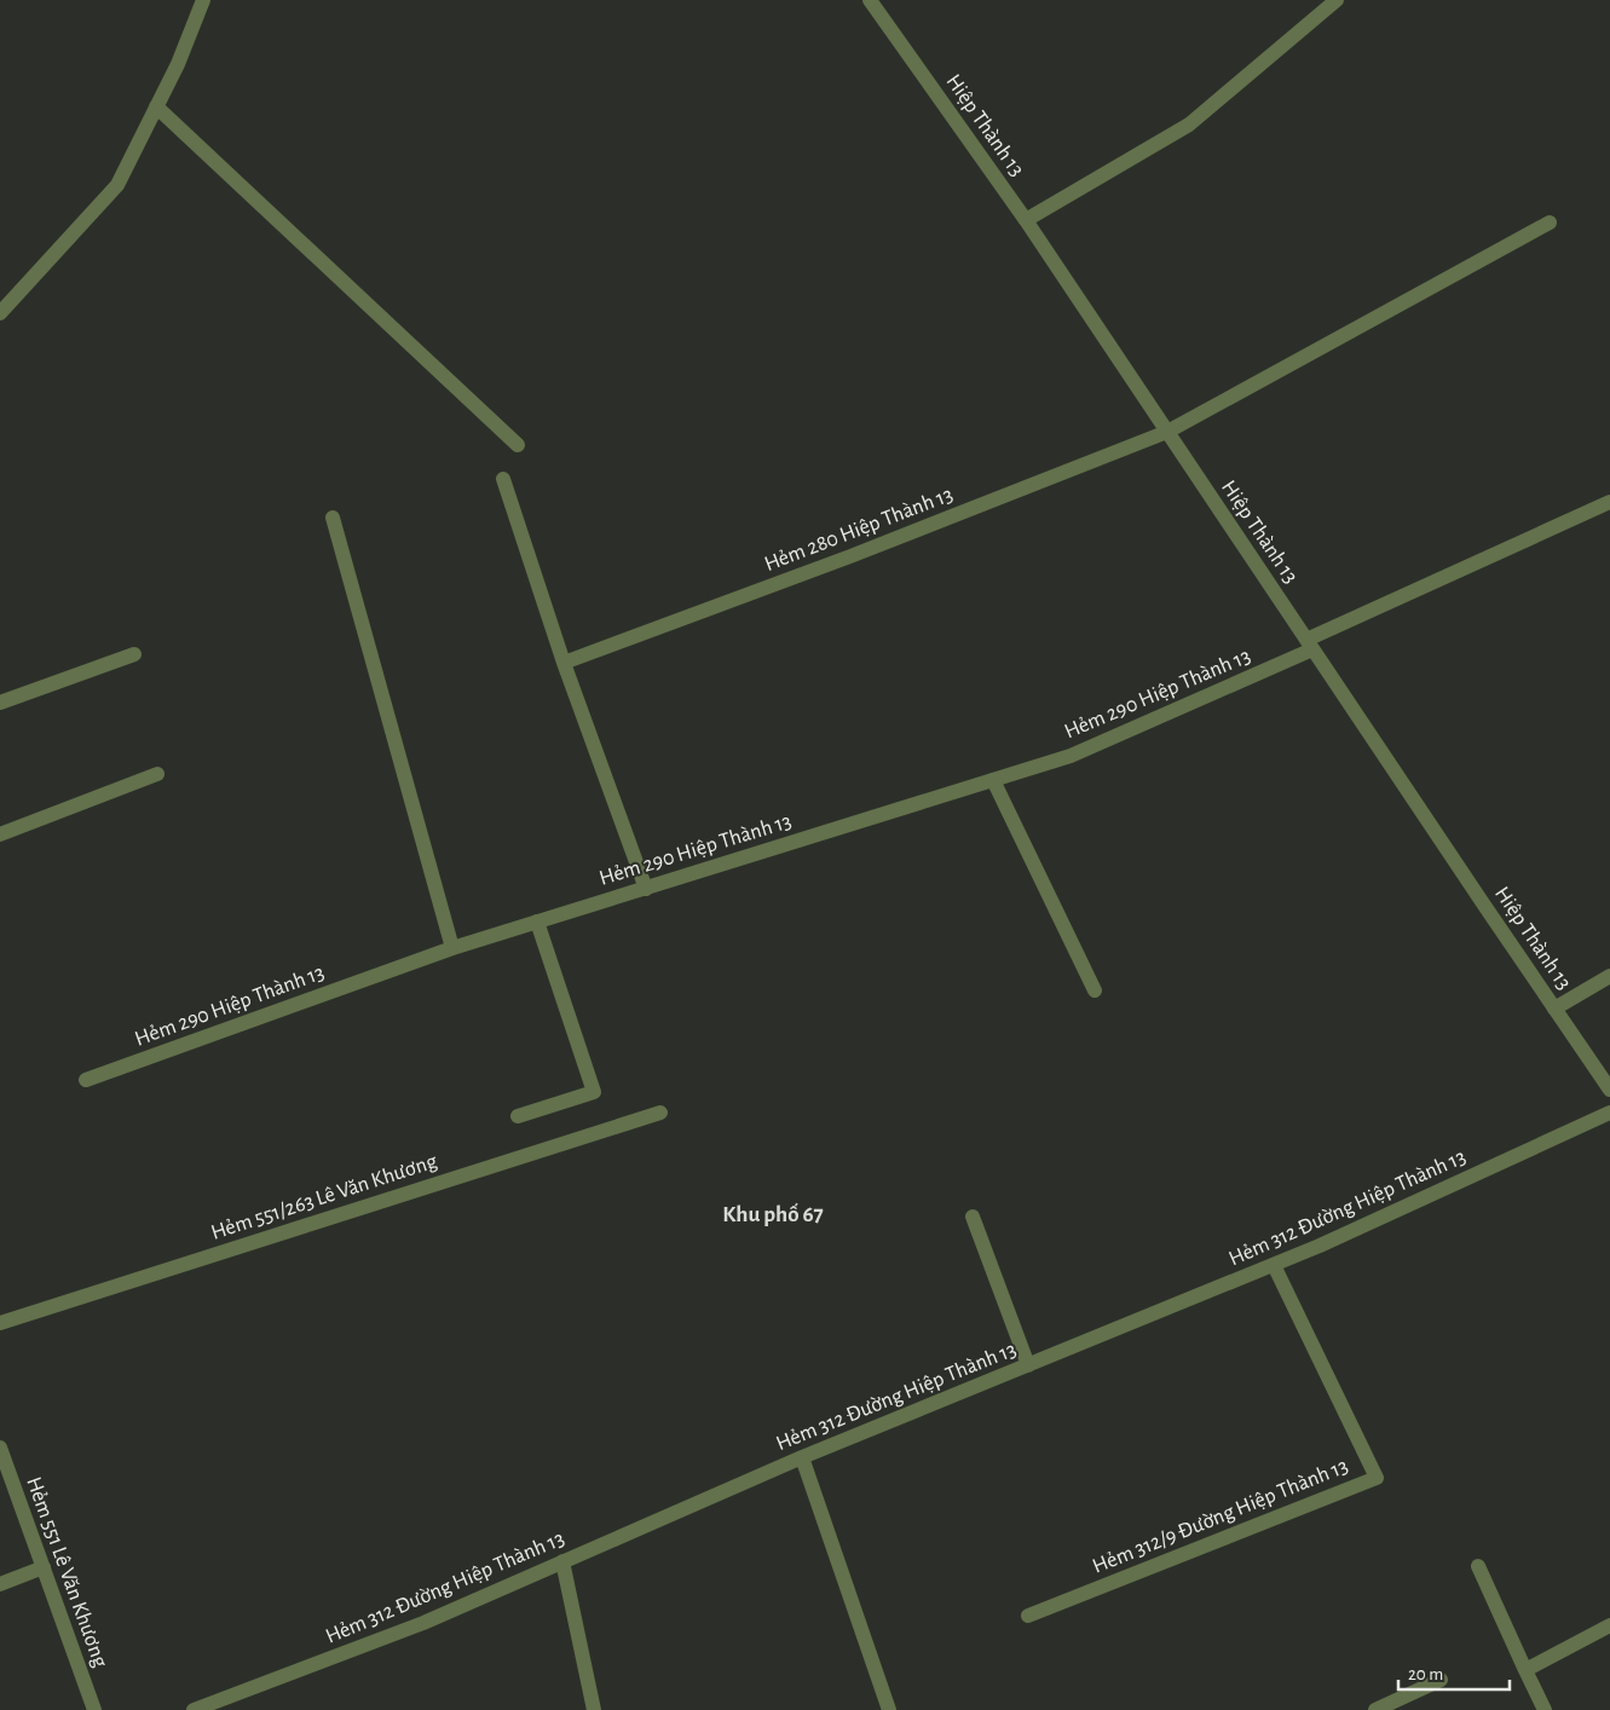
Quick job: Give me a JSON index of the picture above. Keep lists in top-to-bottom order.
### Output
{
  "streets": {
    "street": [
      "Hiệp Thành 13",
      "Hẻm 280 Hiệp Thành 13",
      "Hẻm 290 Hiệp Thành 13",
      "Hẻm 551/263 Lê Văn Khương",
      "Hẻm 312 Đường Hiệp Thành 13",
      "Hẻm 312/9 Đường Hiệp Thành 13",
      "Hẻm 551 Lê Văn Khương"
    ]
  },
  "crossings": [
    ["Hiệp Thành 13", "Hẻm 280 Hiệp Thành 13"],
    ["Hiệp Thành 13", "Hẻm 290 Hiệp Thành 13"],
    ["Hẻm 312 Đường Hiệp Thành 13", "Hẻm 312/9 Đường Hiệp Thành 13"]
  ],
  "districts": ["Khu phố 67"],
  "scale_bar": "20 m"
}
